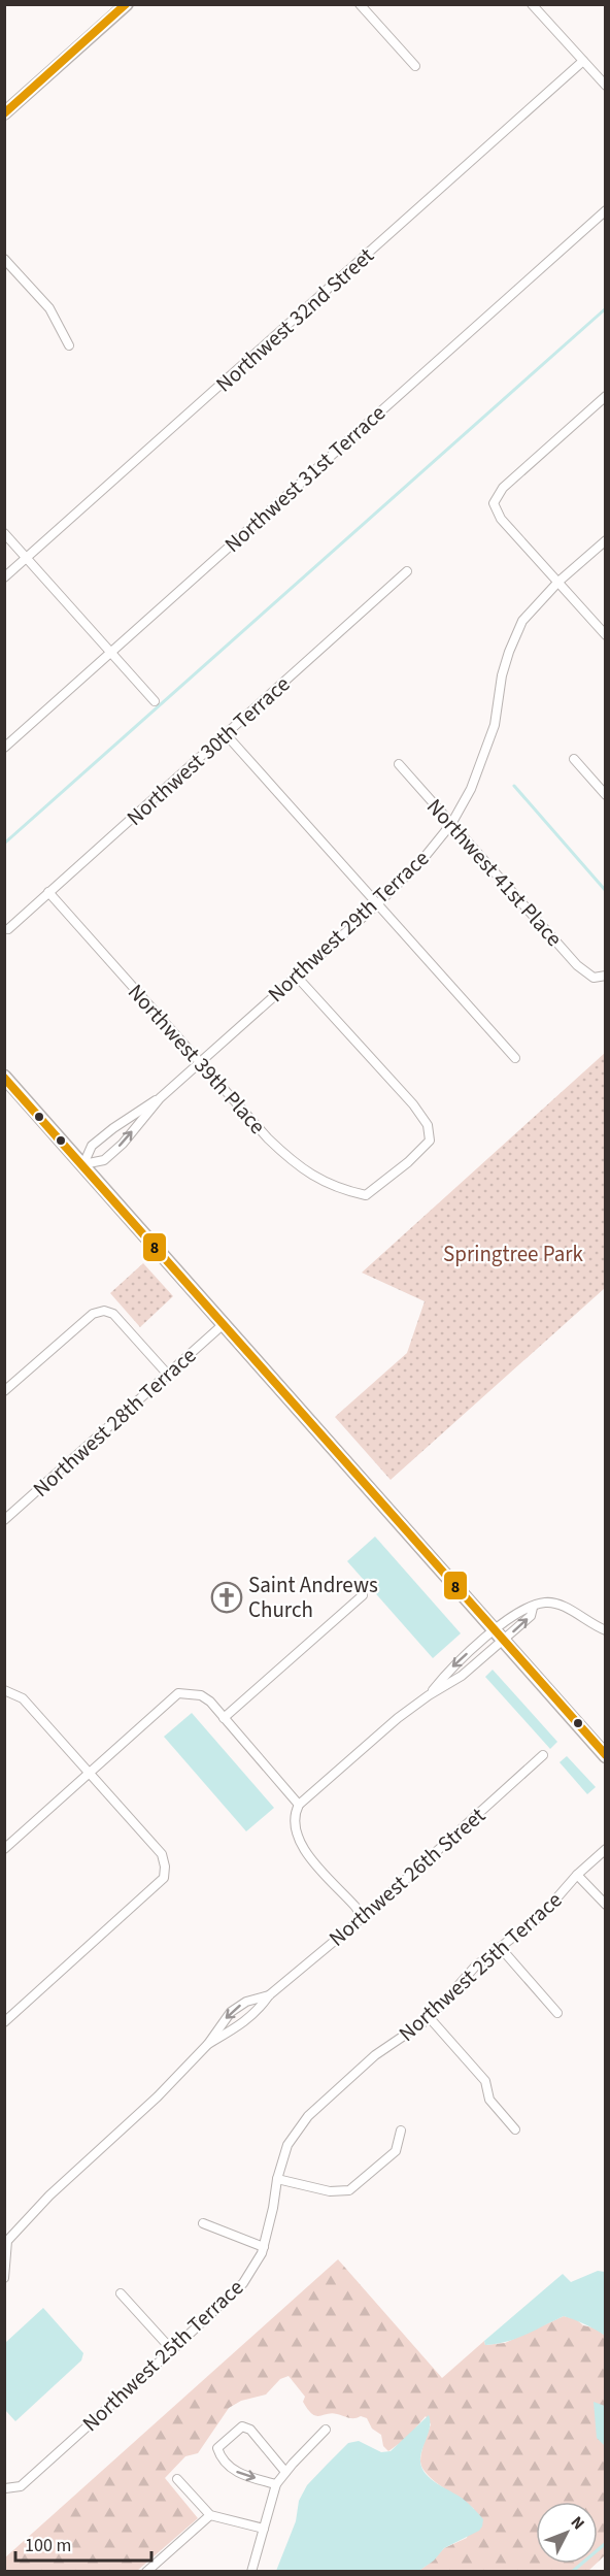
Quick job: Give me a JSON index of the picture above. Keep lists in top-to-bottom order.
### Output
{
  "streets": {
    "street": [
      "Northwest 32nd Street",
      "Northwest 31st Terrace",
      "Northwest 30th Terrace",
      "Northwest 41st Place",
      "Northwest 29th Terrace",
      "Northwest 39th Place",
      "Northwest 28th Terrace",
      "Northwest 26th Street",
      "Northwest 25th Terrace"
    ]
  },
  "crossings": [
    ["Northwest 30th Terrace", "Northwest 39th Place"],
    ["Northwest 41st Place", "Northwest 29th Terrace"],
    ["Northwest 29th Terrace", "Northwest 39th Place"]
  ],
  "parks": ["Springtree Park"],
  "places": {
    "church": ["Saint Andrews Church"]
  },
  "lines": ["transit line 8"],
  "scale_bar": "100 m",
  "north": "top right"
}
